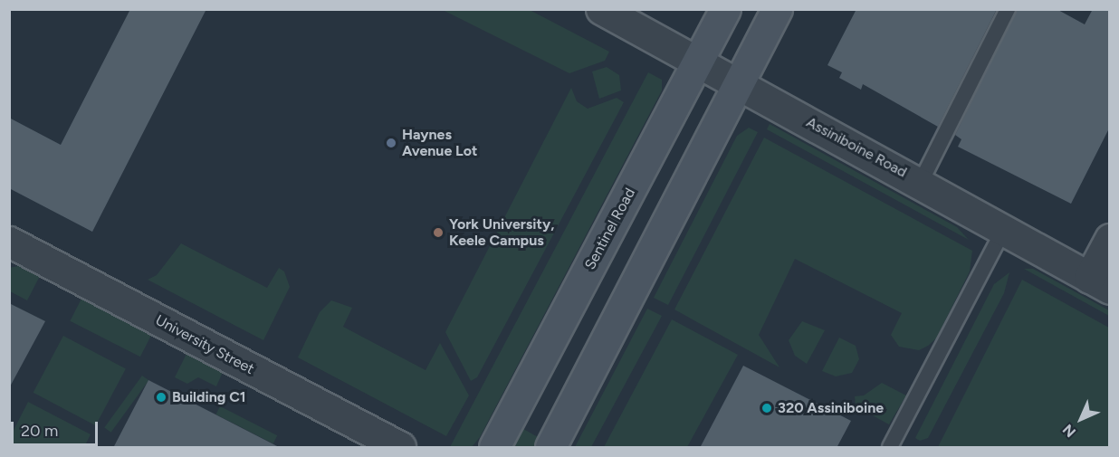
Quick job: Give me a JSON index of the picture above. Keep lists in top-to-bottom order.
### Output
{
  "streets": {
    "street": ["Assiniboine Road", "Sentinel Road", "University Street"]
  },
  "crossings": [
    ["Assiniboine Road", "Sentinel Road"]
  ],
  "places": [
    "Haynes Avenue Lot",
    "York University, Keele Campus",
    "Building C1",
    "320 Assiniboine"
  ],
  "scale_bar": "20 m",
  "north": "bottom left"
}
